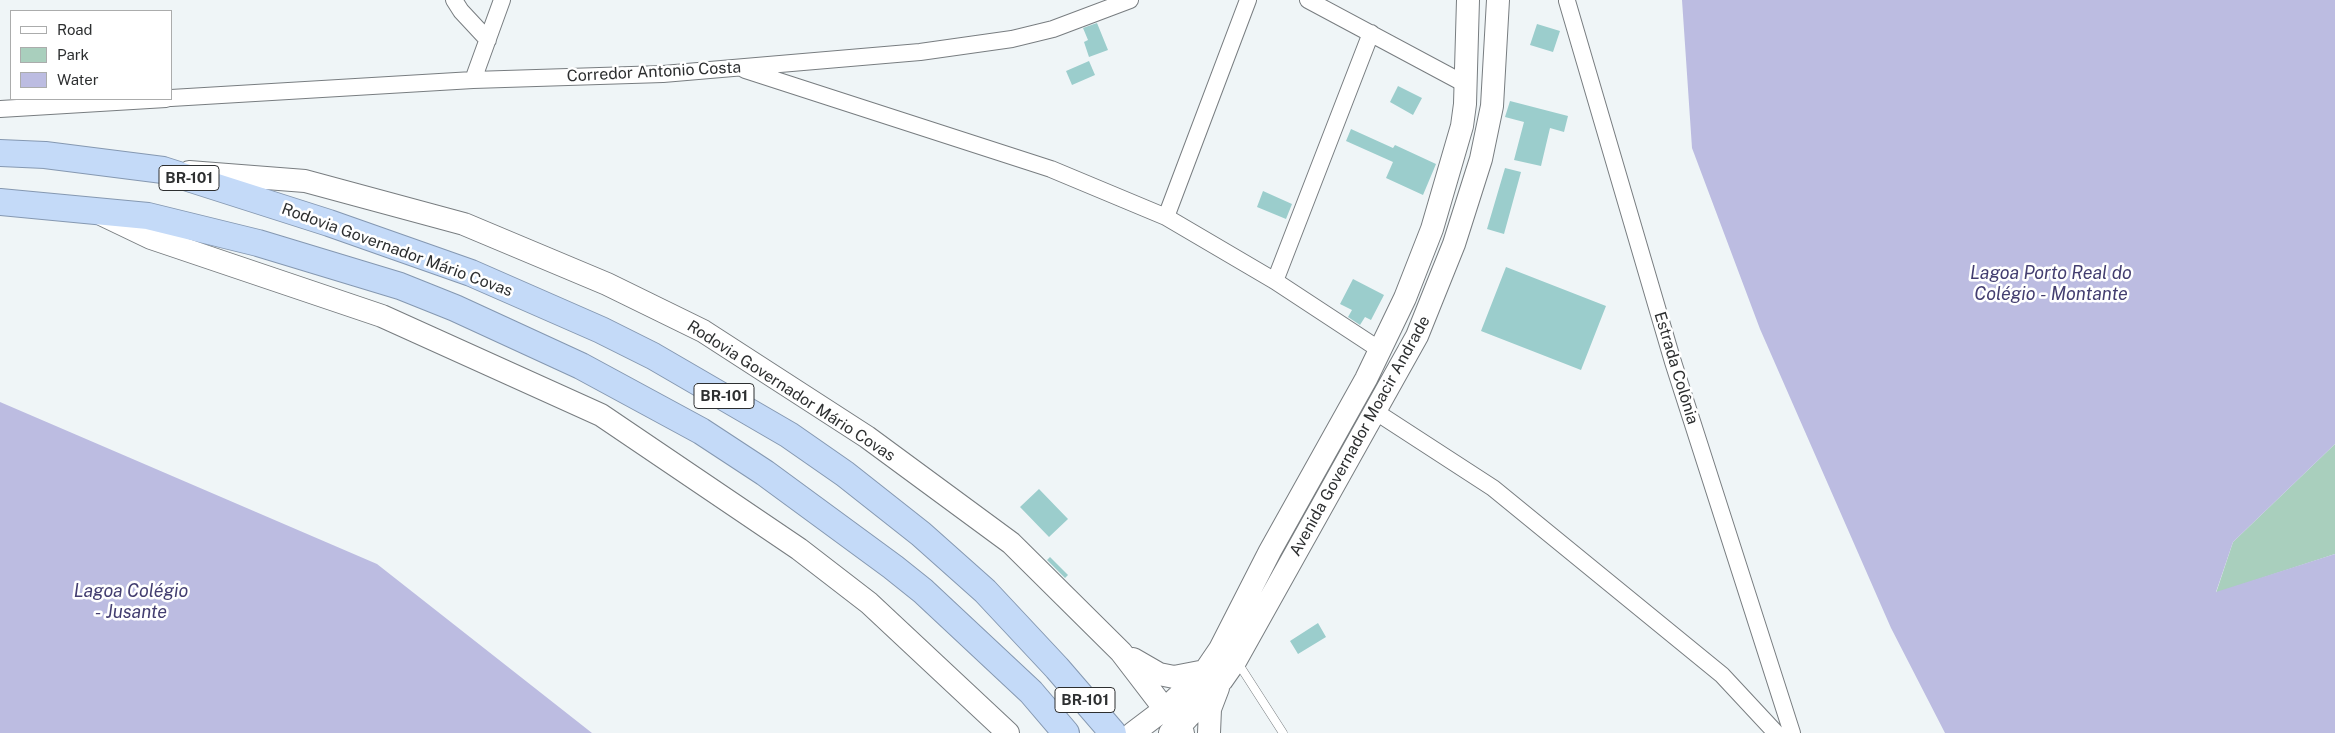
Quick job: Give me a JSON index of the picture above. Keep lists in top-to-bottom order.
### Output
{
  "streets": {
    "highway": ["BR-101", "Rodovia Governador Mário Covas"],
    "main road": ["Avenida Governador Moacir Andrade"],
    "street": ["Corredor Antonio Costa", "Estrada Colônia"]
  },
  "crossings": [
    ["Rodovia Governador Mário Covas", "Avenida Governador Moacir Andrade"]
  ],
  "water": ["Lagoa Porto Real do Colégio - Montante", "Lagoa Colégio - Jusante"],
  "legend": ["Road", "Park", "Water"]
}
